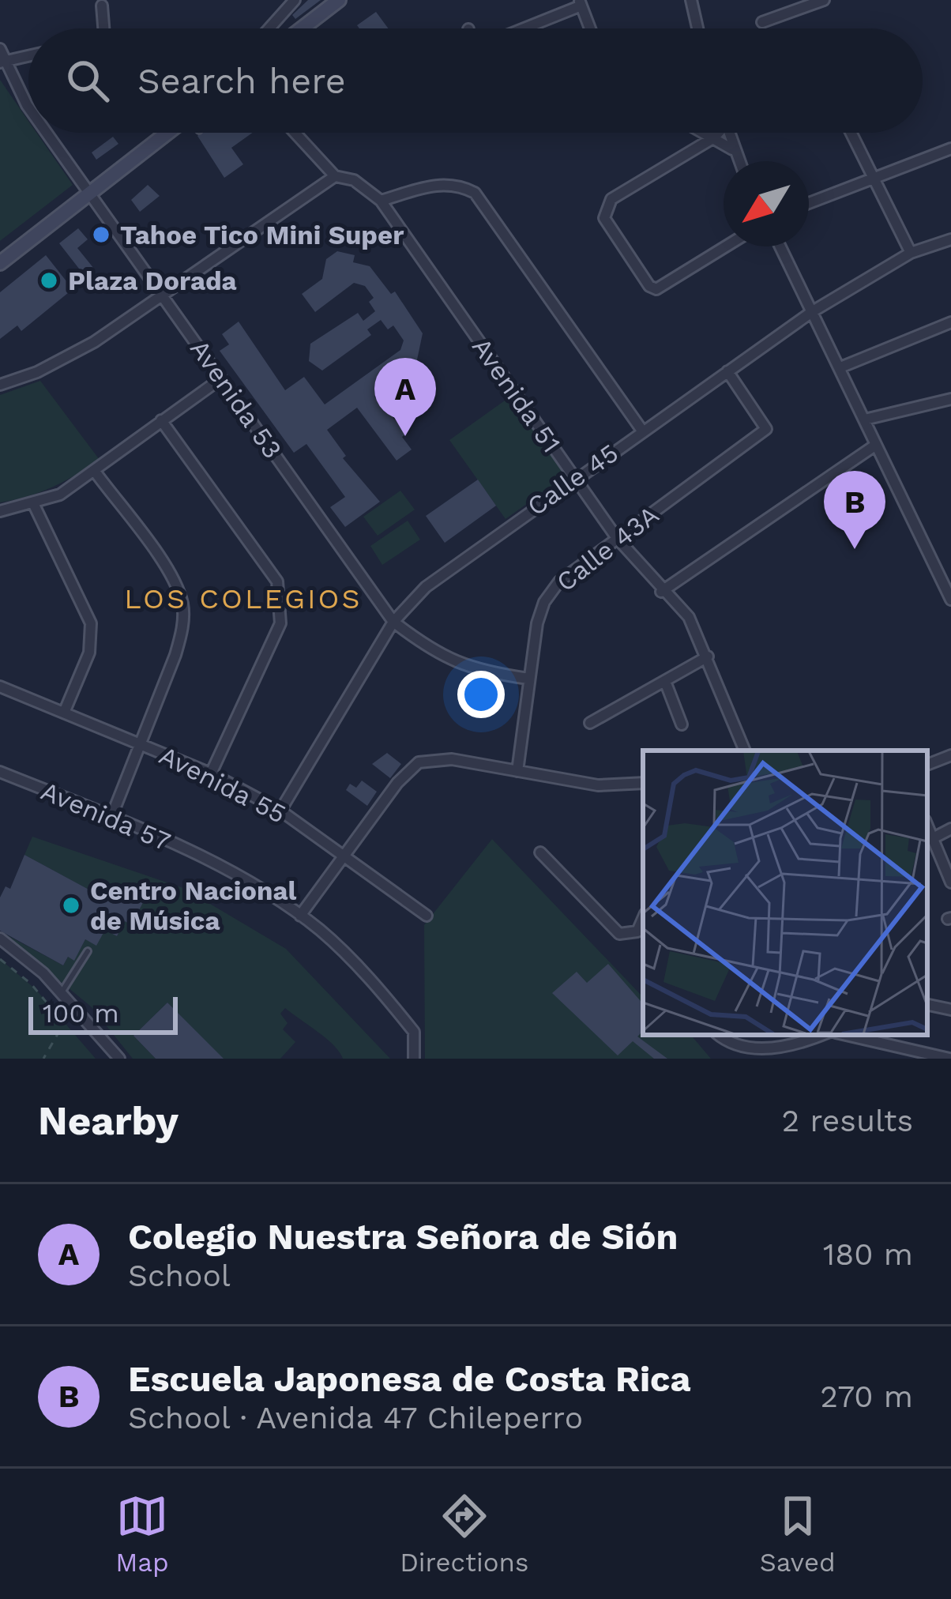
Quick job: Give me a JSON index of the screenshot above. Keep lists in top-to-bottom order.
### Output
{
  "streets": {
    "street": [
      "Avenida 51",
      "Avenida 53",
      "Calle 45",
      "Calle 43A",
      "Avenida 55",
      "Avenida 57"
    ]
  },
  "crossings": [
    ["Avenida 51", "Calle 45"],
    ["Avenida 51", "Calle 43A"],
    ["Avenida 53", "Calle 45"],
    ["Avenida 53", "Calle 43A"],
    ["Calle 45", "Calle 43A"],
    ["Calle 45", "Avenida 55"]
  ],
  "districts": ["LOS COLEGIOS"],
  "places": ["Tahoe Tico Mini Super", "Plaza Dorada", "Centro Nacional de Música"],
  "scale_bar": "100 m",
  "north": "bottom left",
  "page": {
    "search": "Search here",
    "pins": ["A", "B"],
    "scale": "100 m",
    "heading": ["Nearby", "2 results"],
    "list": [
      {
        "mark": "A",
        "name": "Colegio Nuestra Señora de Sión",
        "note": "School",
        "value": "180 m"
      },
      {
        "mark": "B",
        "name": "Escuela Japonesa de Costa Rica",
        "note": "School · Avenida 47 Chileperro",
        "value": "270 m"
      }
    ],
    "nav": ["Map", "Directions", "Saved"]
  }
}
